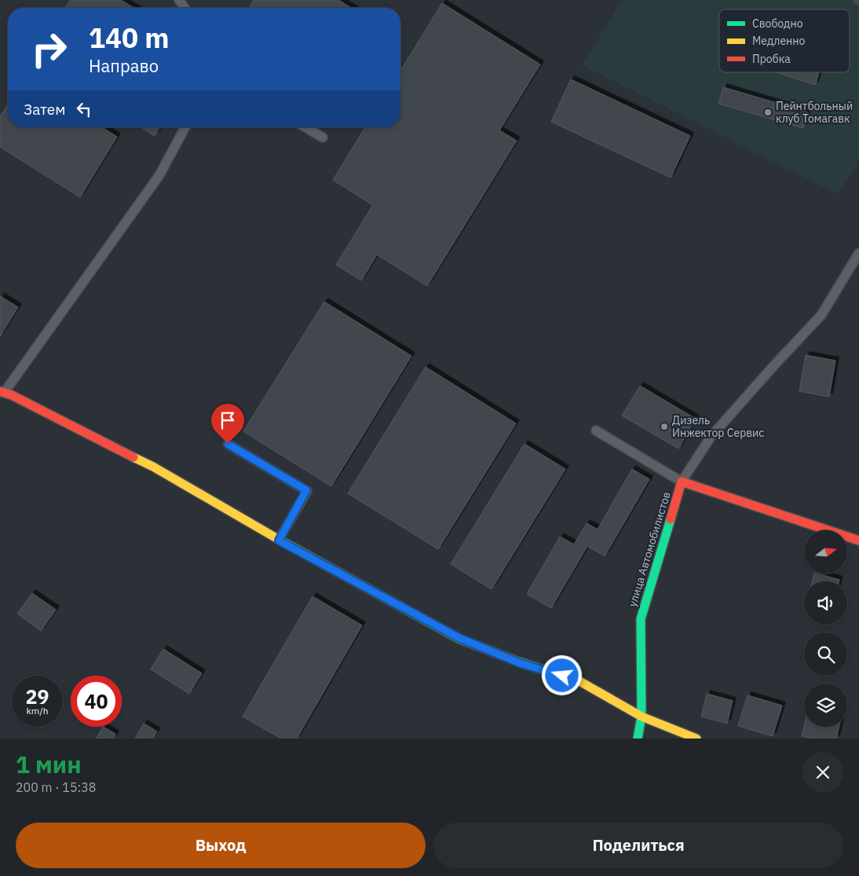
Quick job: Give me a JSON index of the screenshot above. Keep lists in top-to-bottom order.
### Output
{
  "streets": {
    "street": ["улица Автомобилистов"]
  },
  "places": ["Пейнтбольный клуб Томагавк", "Дизель Инжектор Сервис"],
  "legend": ["Свободно", "Медленно", "Пробка"],
  "north": "right",
  "page": {
    "turn": ["140 m", "Направо"],
    "then": "Затем",
    "speed": "29 km/h",
    "limit": "40",
    "heading": ["1 мин", "200 m · 15:38"],
    "buttons": ["Выход", "Поделиться"]
  }
}
